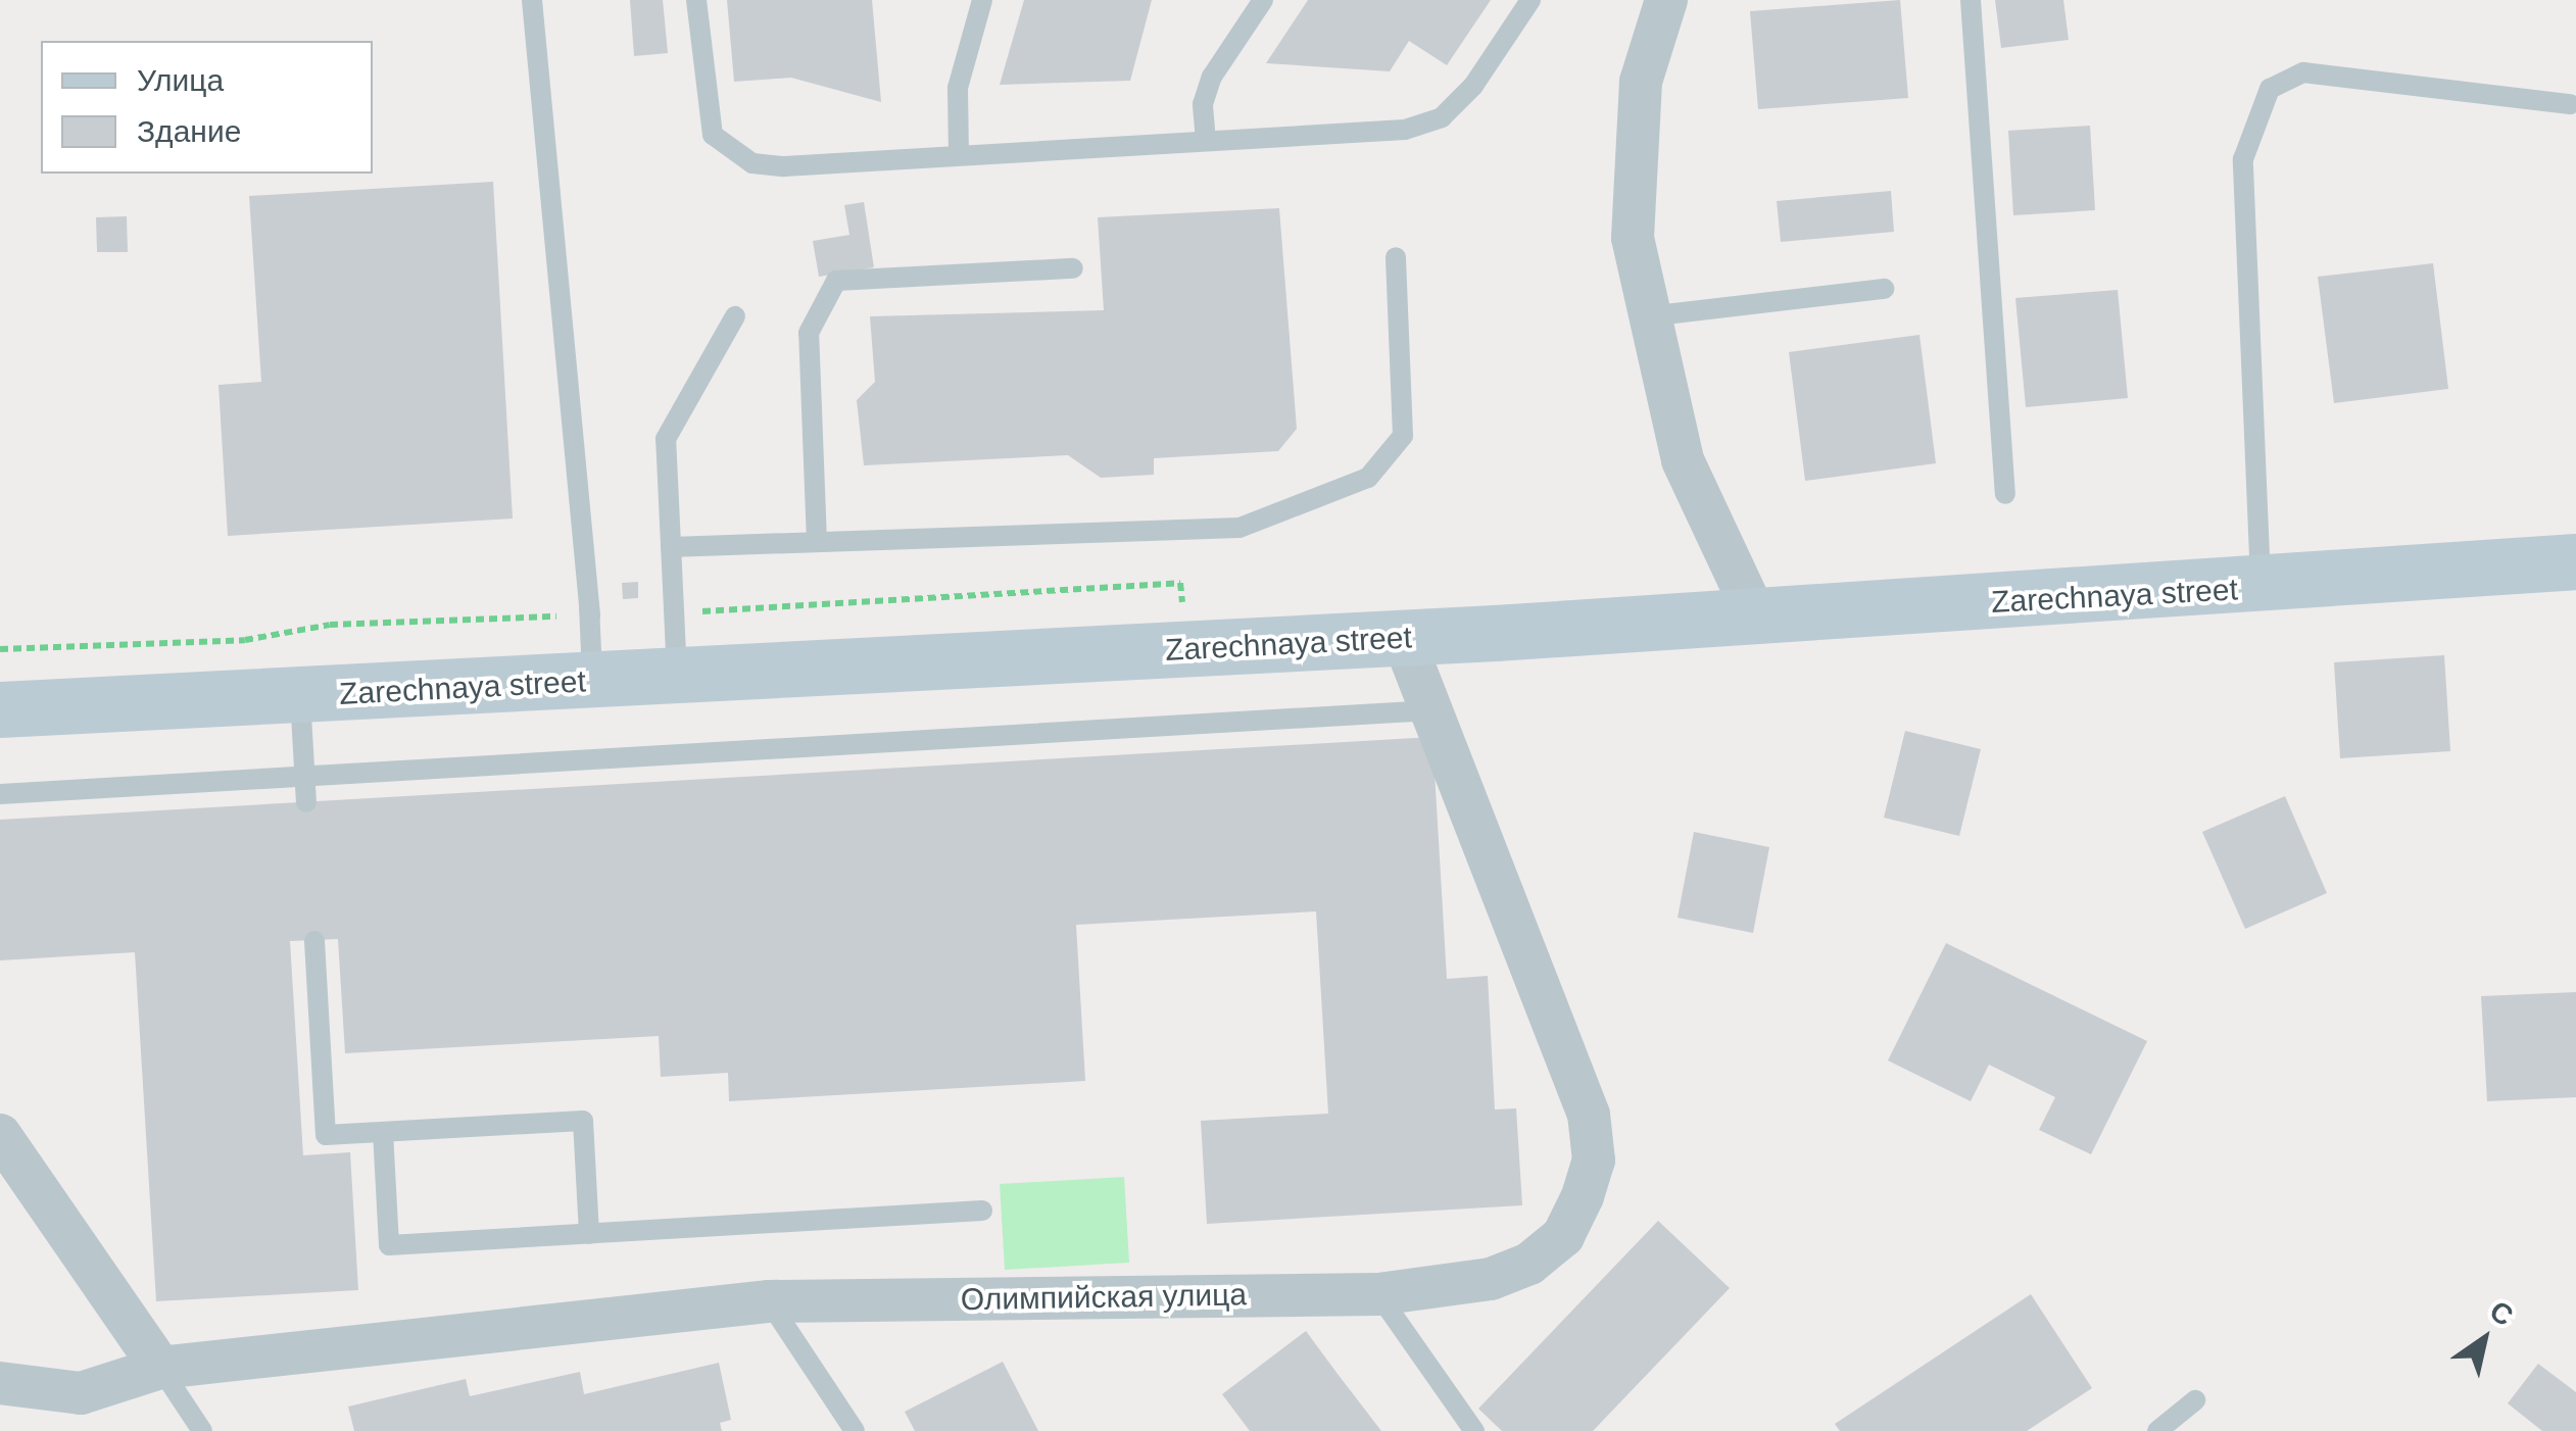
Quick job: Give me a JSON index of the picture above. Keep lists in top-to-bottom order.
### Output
{
  "streets": {
    "main road": ["Zarechnaya street"],
    "street": ["Олимпийская улица"]
  },
  "crossings": [
    ["Zarechnaya street", "Олимпийская улица"]
  ],
  "legend": ["Улица", "Здание"],
  "north": "top right"
}
